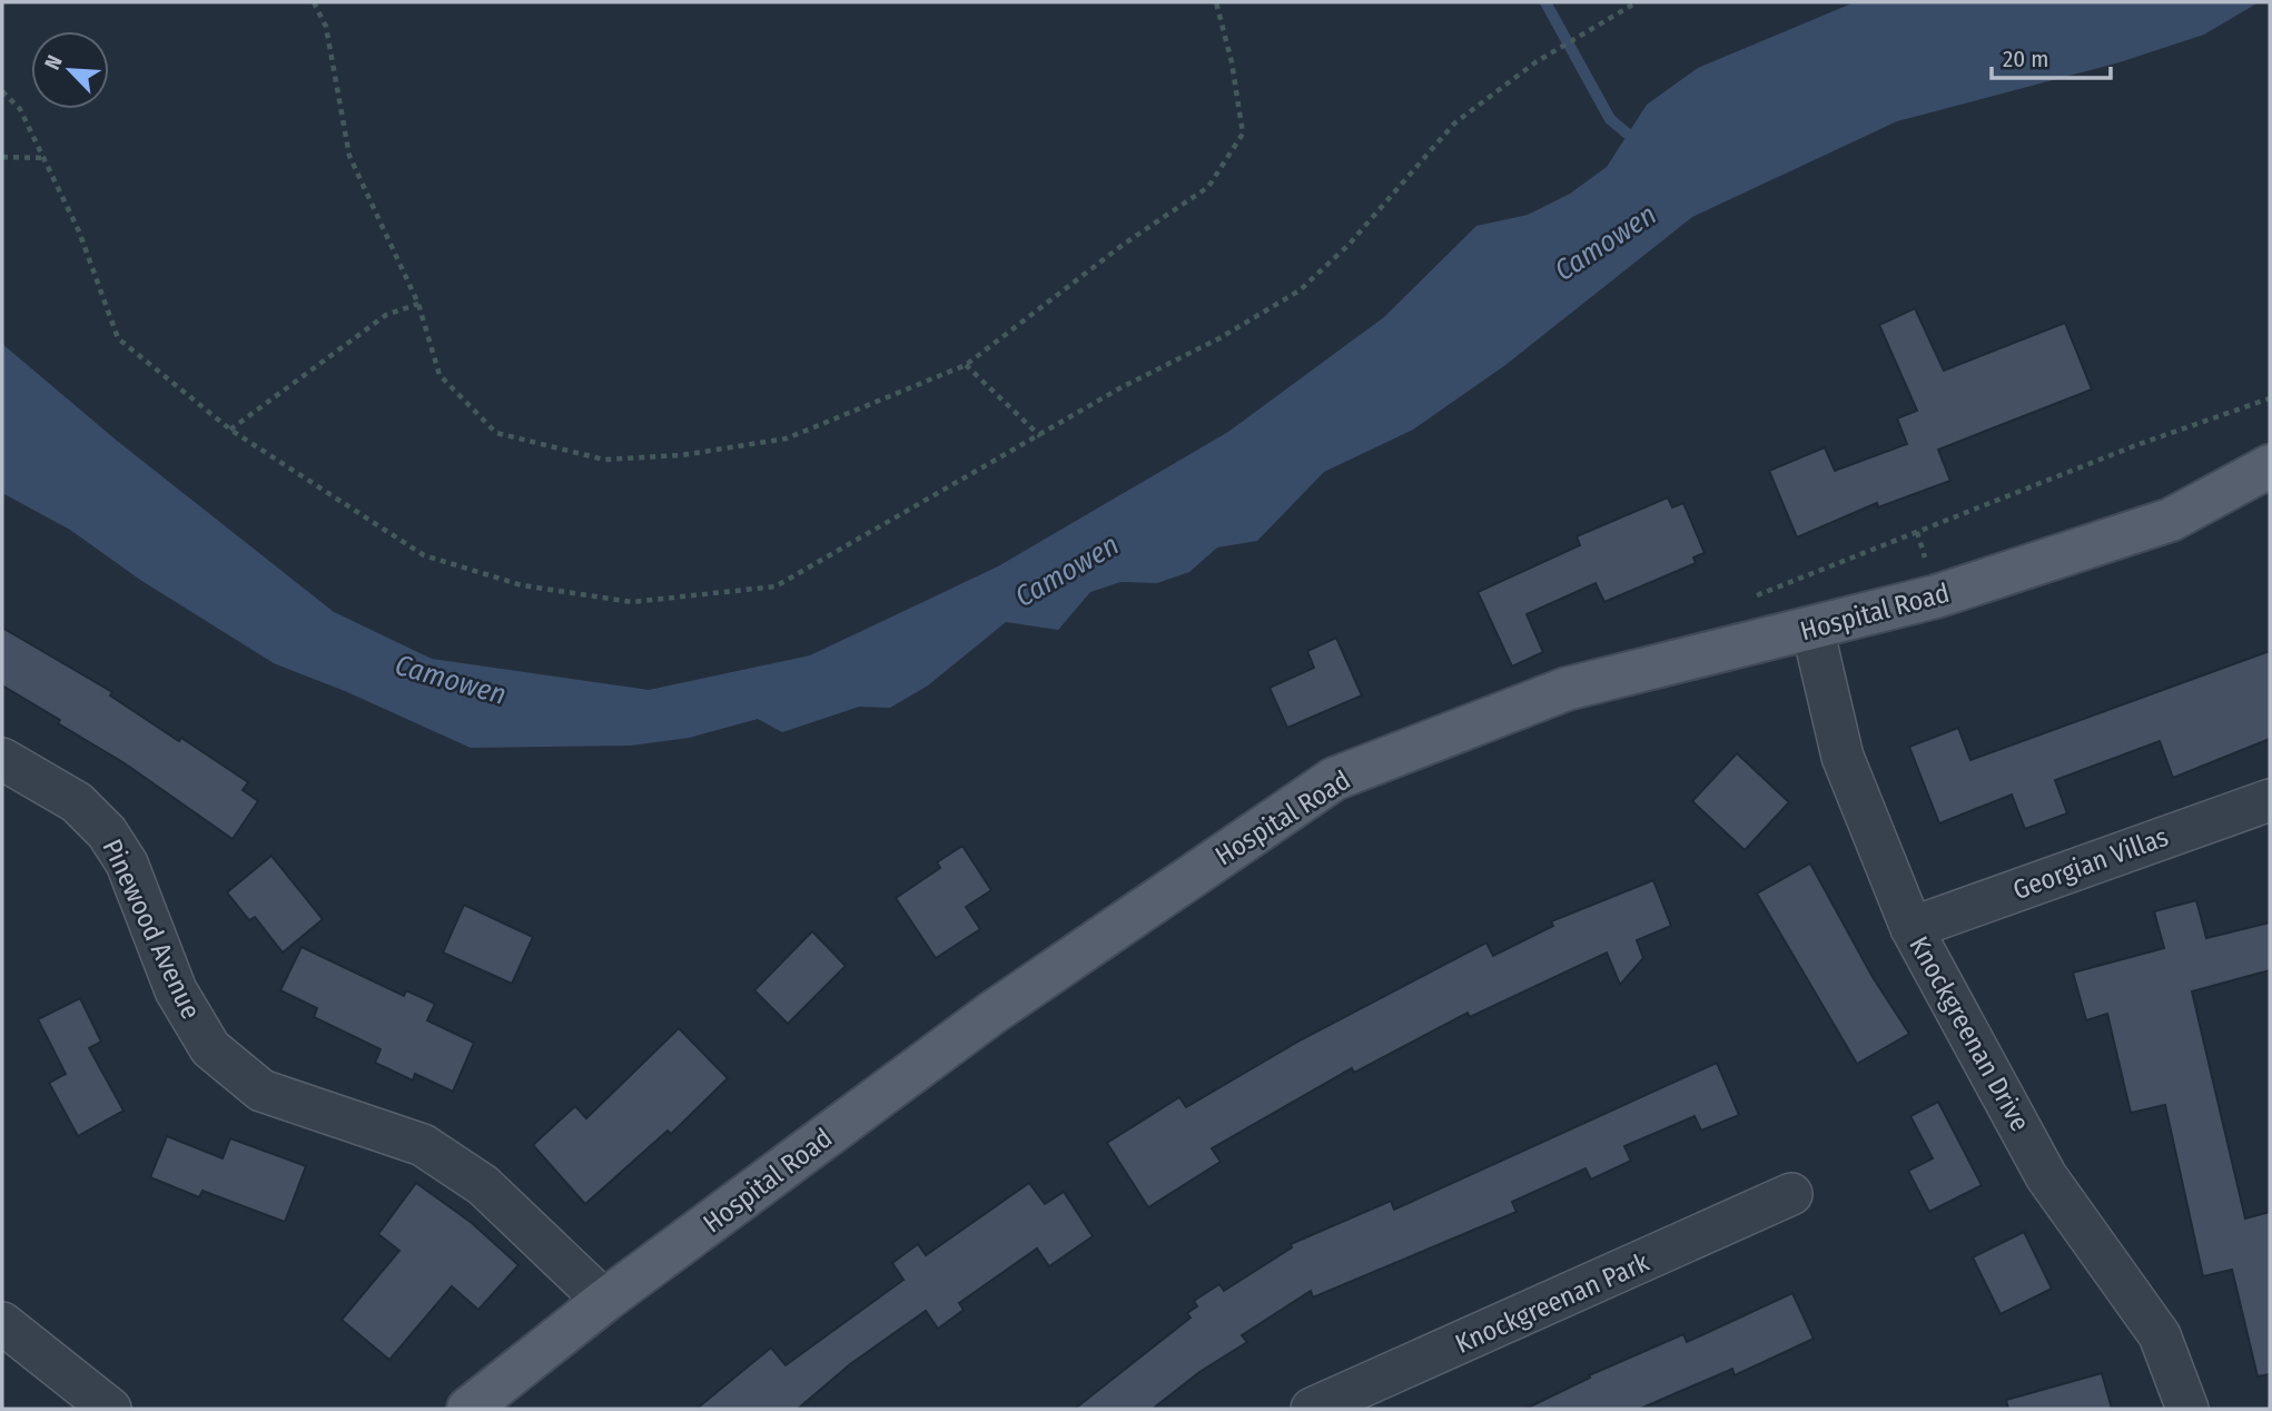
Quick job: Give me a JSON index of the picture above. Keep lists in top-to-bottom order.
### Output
{
  "streets": {
    "main road": ["Hospital Road"],
    "street": [
      "Georgian Villas",
      "Pinewood Avenue",
      "Knockgreenan Drive",
      "Knockgreenan Park"
    ]
  },
  "crossings": [
    ["Hospital Road", "Pinewood Avenue"],
    ["Hospital Road", "Knockgreenan Drive"],
    ["Georgian Villas", "Knockgreenan Drive"]
  ],
  "water": ["Camowen"],
  "scale_bar": "20 m",
  "north": "top left"
}
